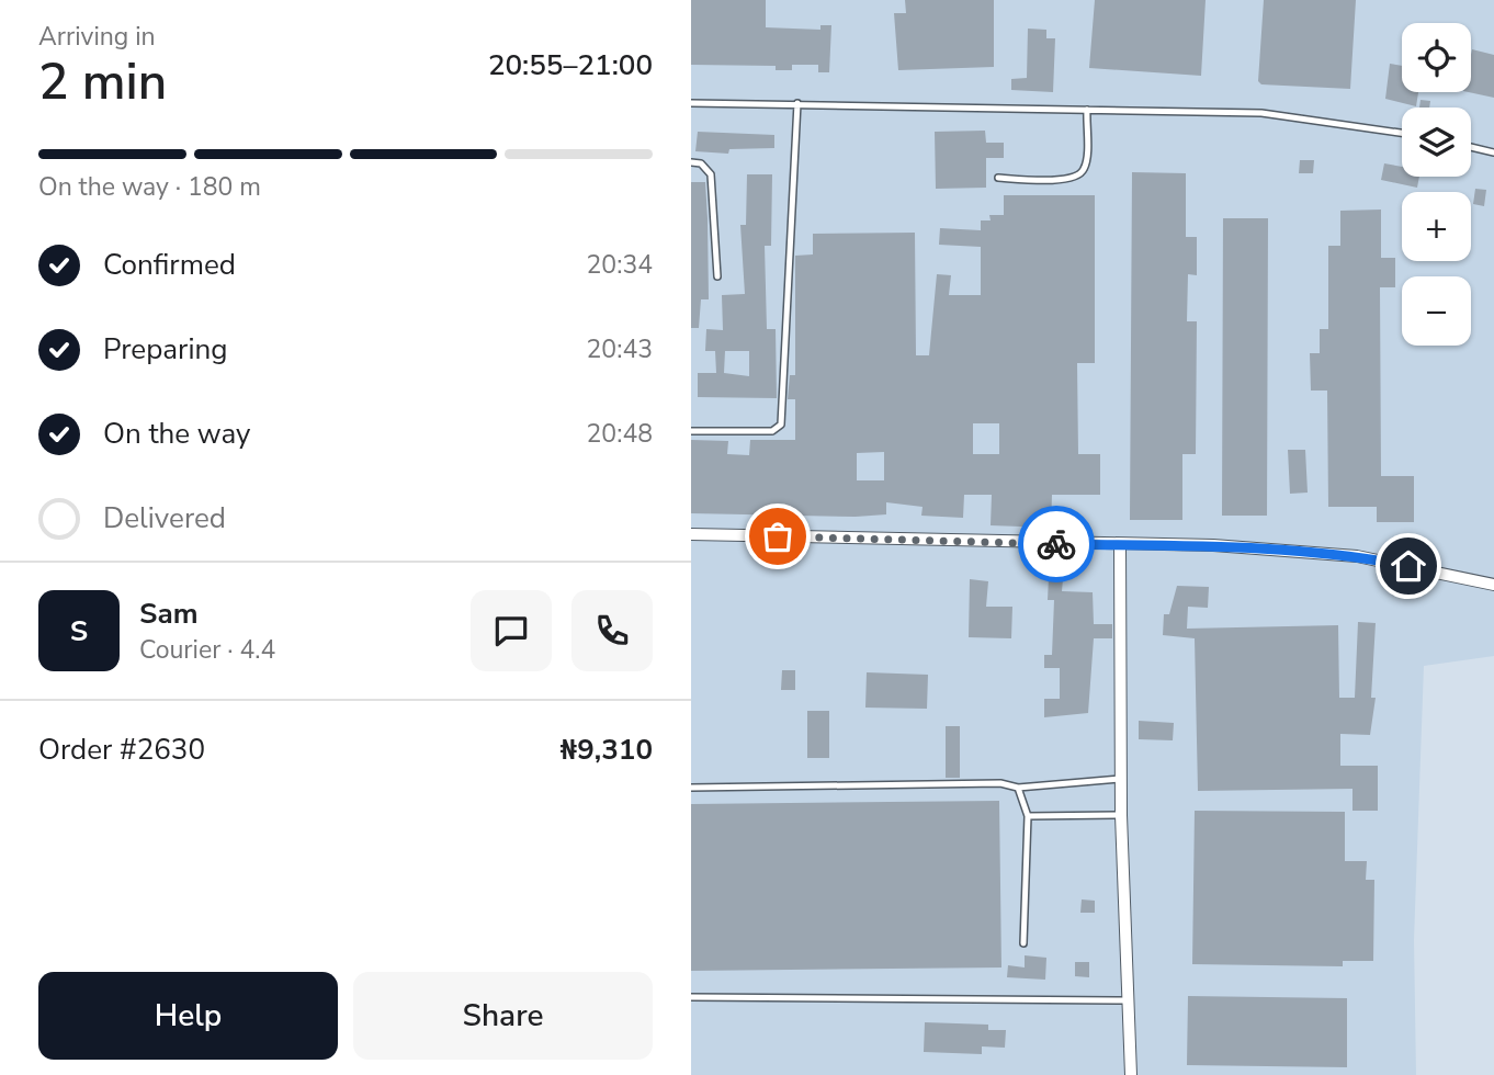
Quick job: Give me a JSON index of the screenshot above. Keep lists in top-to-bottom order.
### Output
{
  "page": {
    "heading": ["2 min", "Arriving in", "20:55–21:00"],
    "panel": [
      "Sam",
      "Courier · 4.4",
      "Order #2630",
      "₦9,310"
    ],
    "map_buttons": ["+", "−"],
    "bar": "On the way · 180 m",
    "list": [
      ["Confirmed", "20:34"],
      ["Preparing", "20:43"],
      ["On the way", "20:48"],
      "Delivered"
    ],
    "round": "S",
    "buttons": ["Help", "Share"]
  }
}
